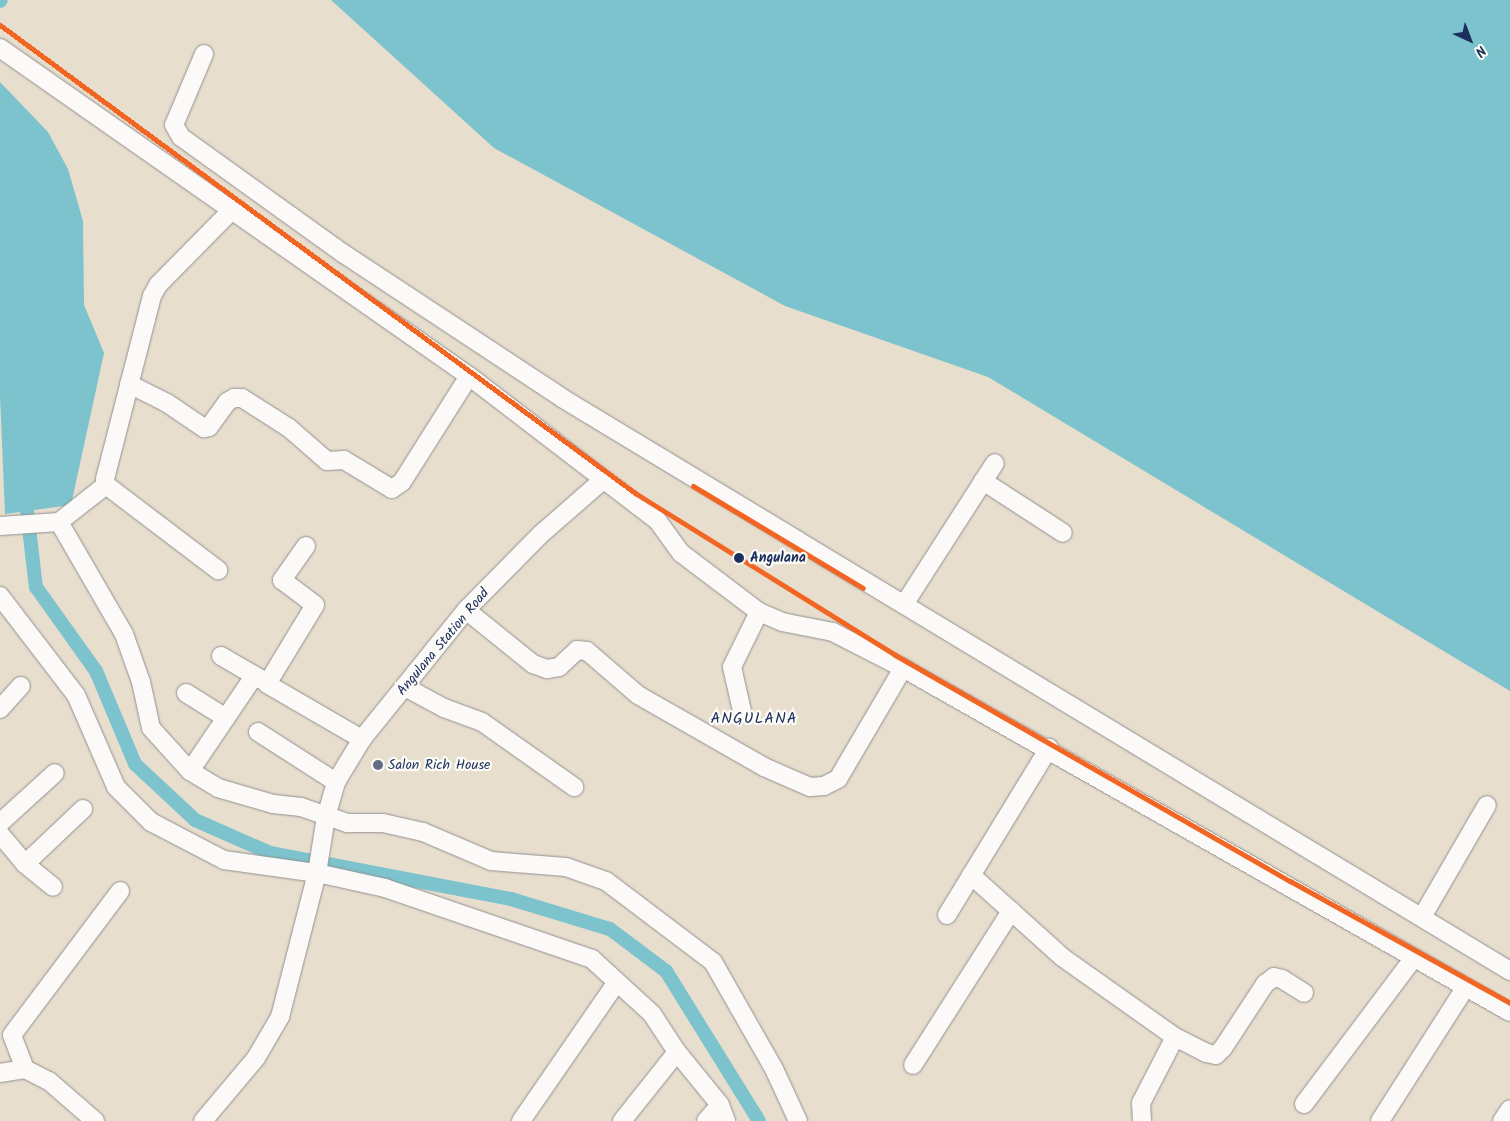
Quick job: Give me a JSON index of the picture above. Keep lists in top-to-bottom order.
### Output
{
  "streets": {
    "street": ["Angulana Station Road"]
  },
  "districts": ["ANGULANA"],
  "places": ["Angulana", "Salon Rich House"],
  "north": "bottom right"
}
